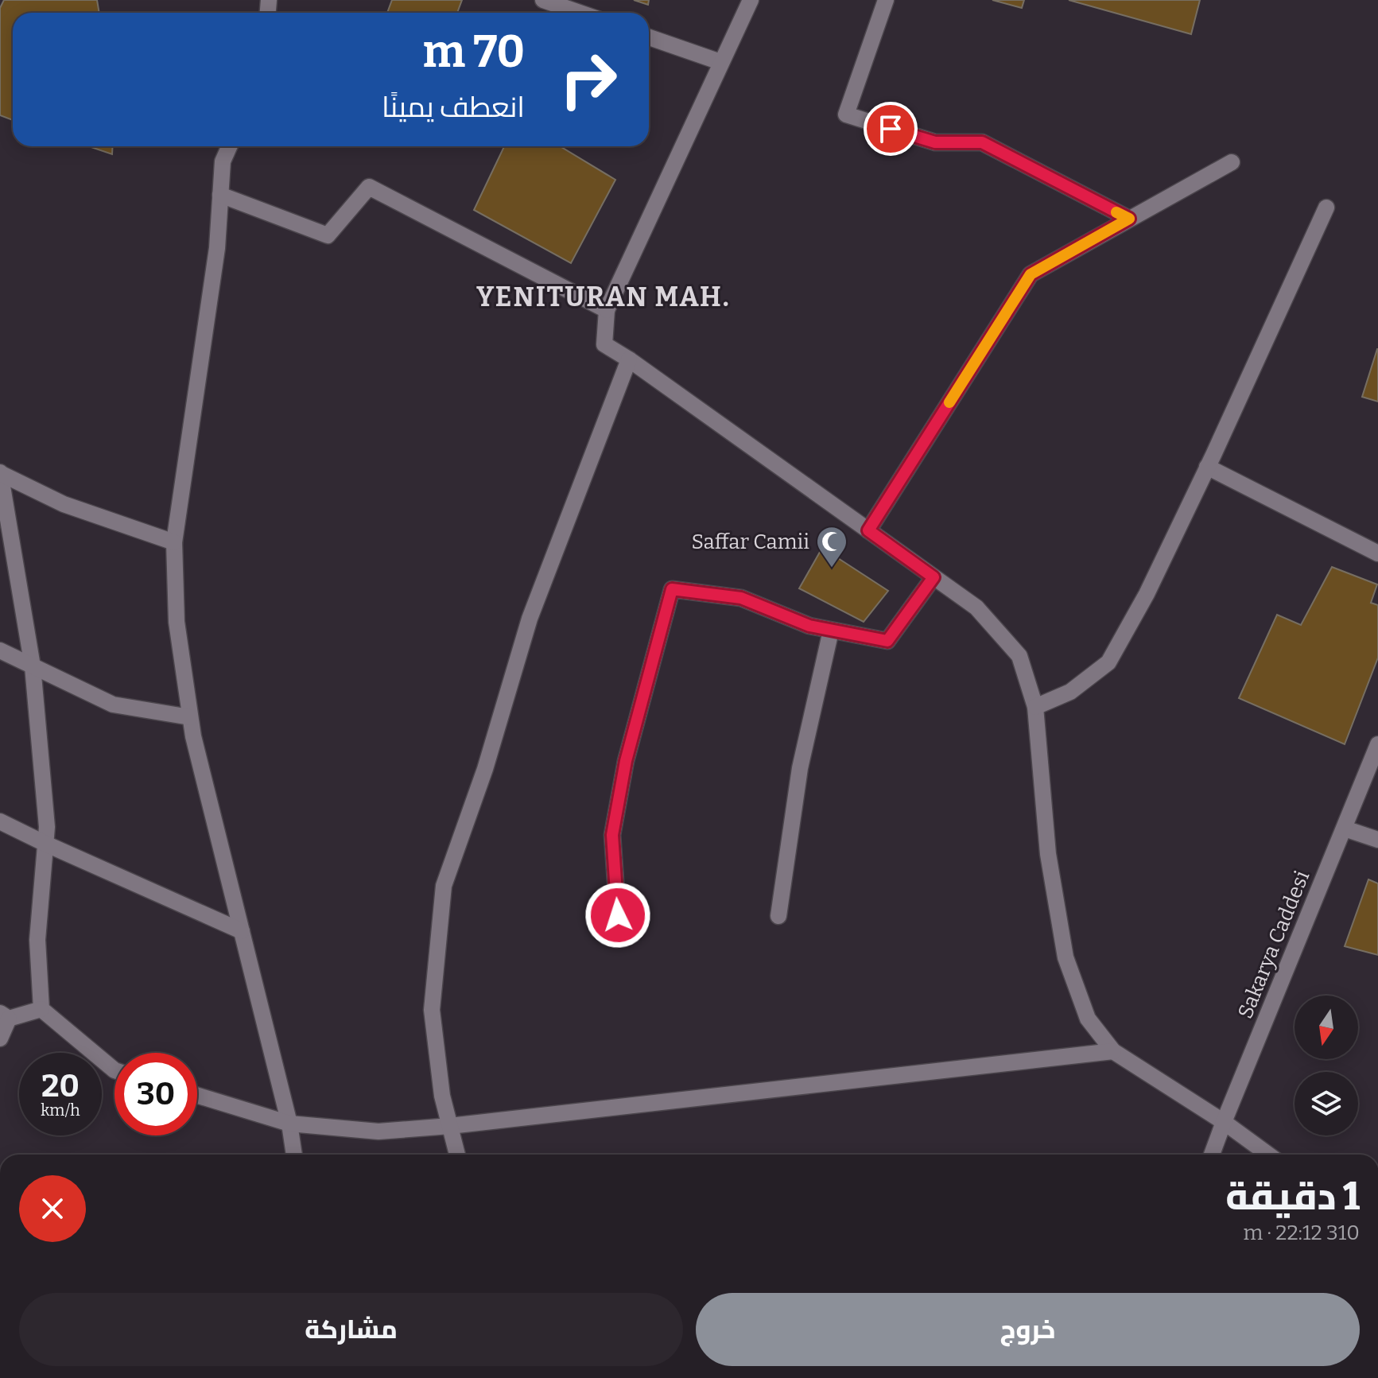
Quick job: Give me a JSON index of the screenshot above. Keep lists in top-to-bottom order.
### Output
{
  "streets": {
    "street": ["Sakarya Caddesi"]
  },
  "districts": ["YENITURAN MAH."],
  "places": {
    "mosque": ["Saffar Camii"]
  },
  "north": "bottom",
  "page": {
    "turn": ["70 m", "انعطف يمينًا"],
    "speed": "20 km/h",
    "limit": "30",
    "heading": ["1 دقيقة", "310 m · 22:12"],
    "buttons": ["خروج", "مشاركة"]
  }
}
